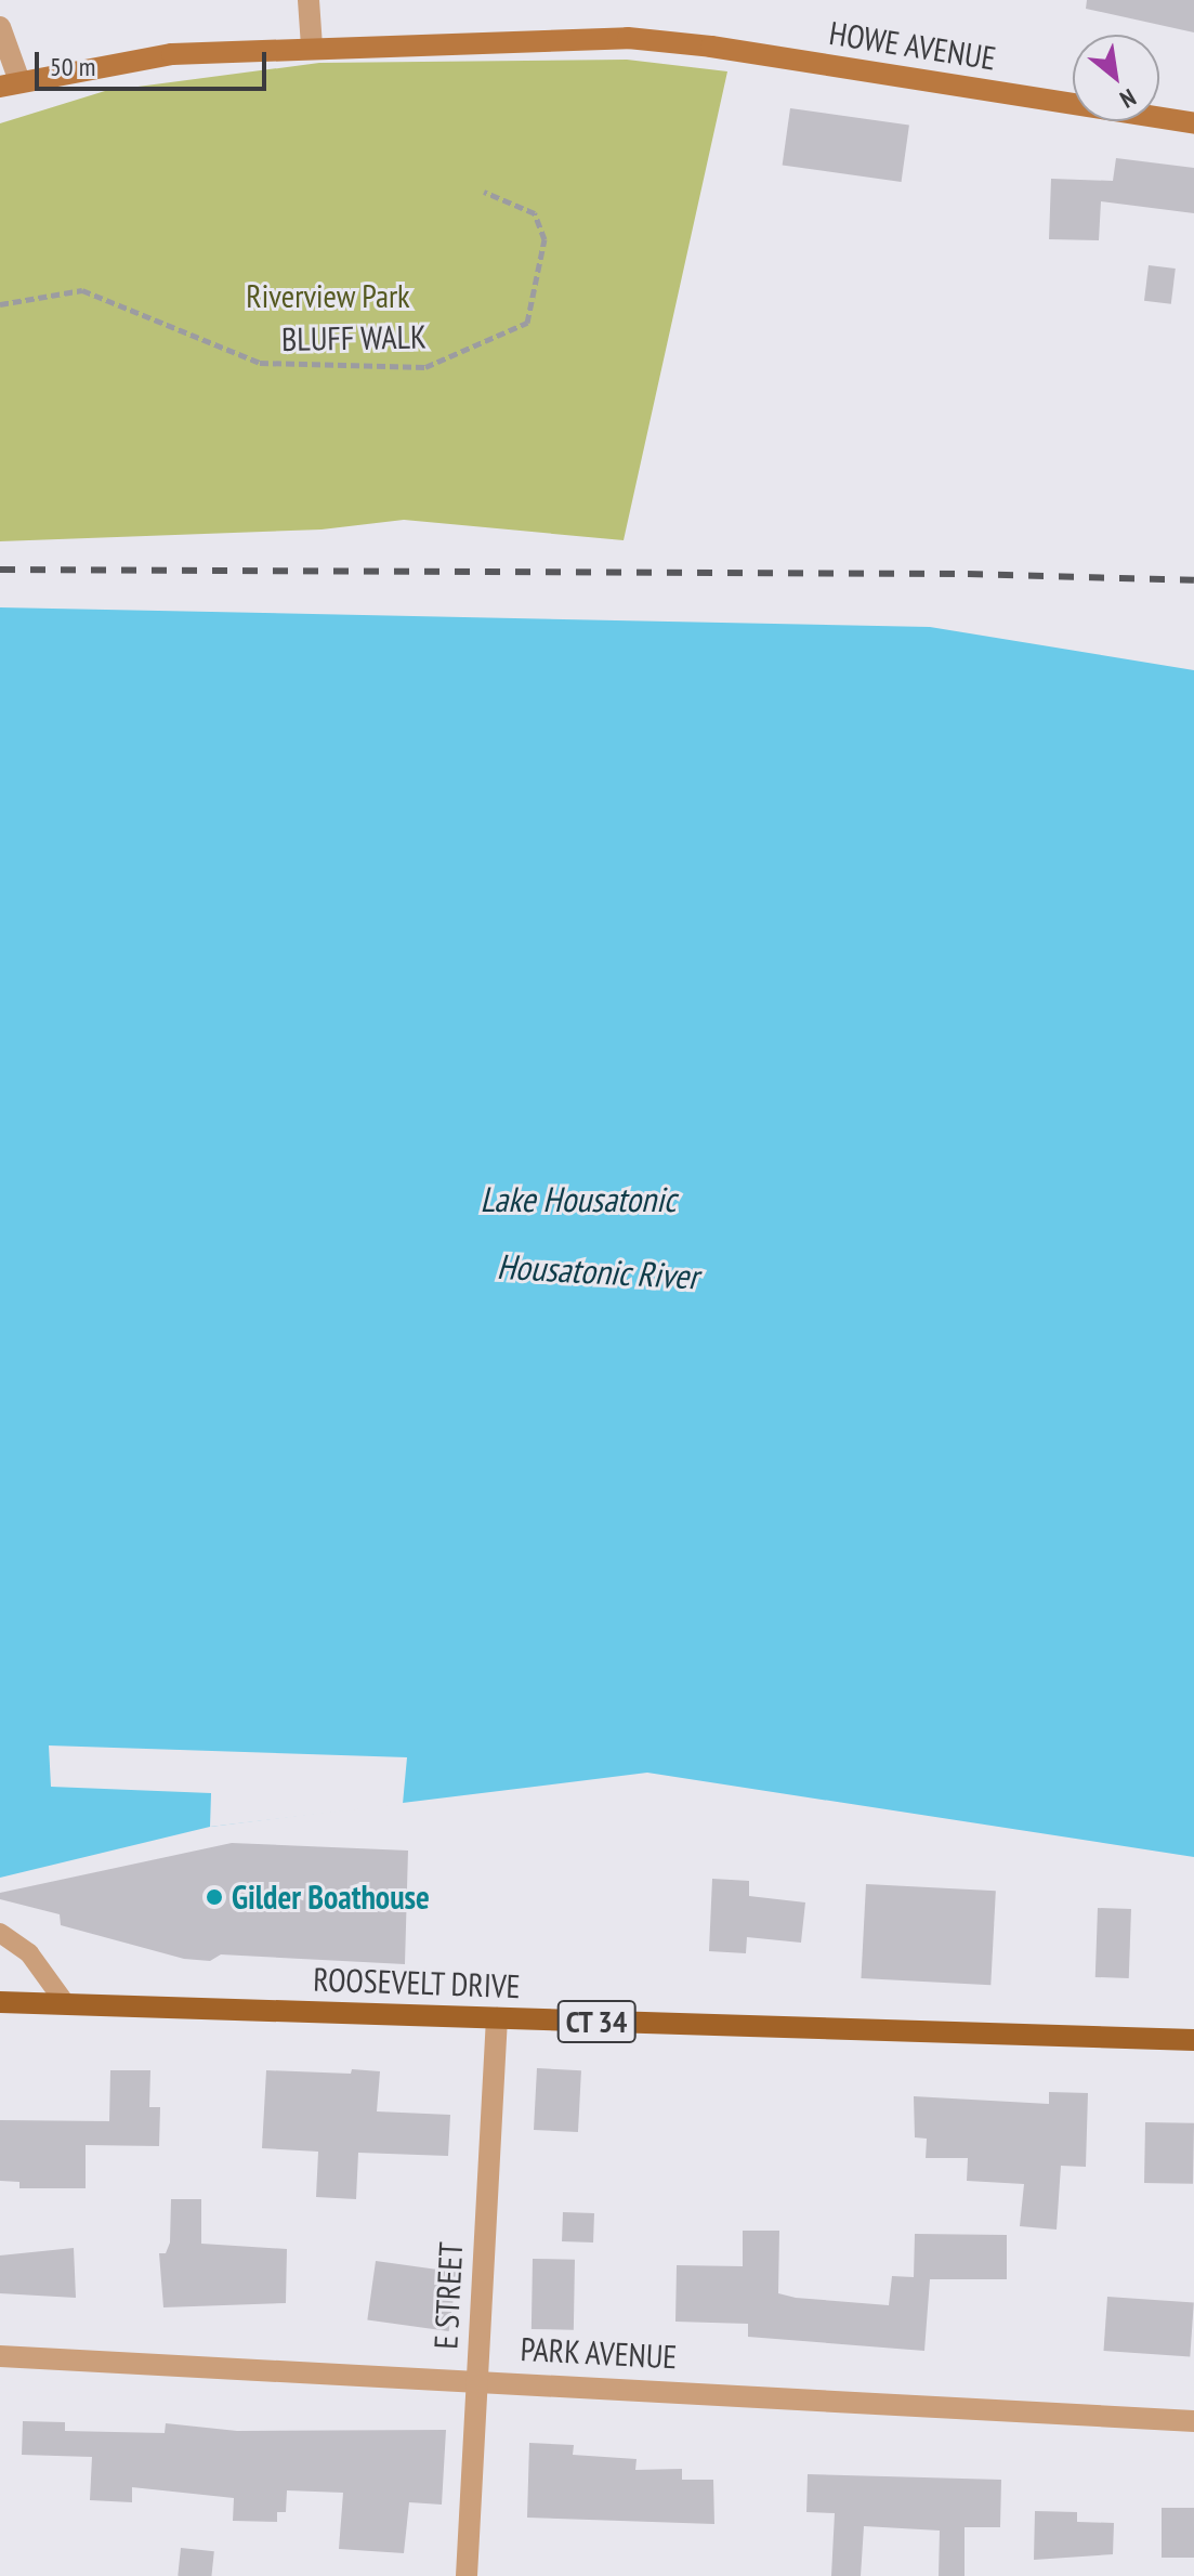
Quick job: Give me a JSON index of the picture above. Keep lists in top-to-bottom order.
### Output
{
  "streets": {
    "main road": ["HOWE AVENUE", "ROOSEVELT DRIVE", "CT 34"],
    "street": ["E STREET", "PARK AVENUE"],
    "path": ["BLUFF WALK"]
  },
  "crossings": [
    ["ROOSEVELT DRIVE", "E STREET"],
    ["E STREET", "PARK AVENUE"]
  ],
  "water": ["Lake Housatonic", "Housatonic River"],
  "parks": ["Riverview Park"],
  "places": ["Gilder Boathouse"],
  "scale_bar": "50 m",
  "north": "bottom right"
}
